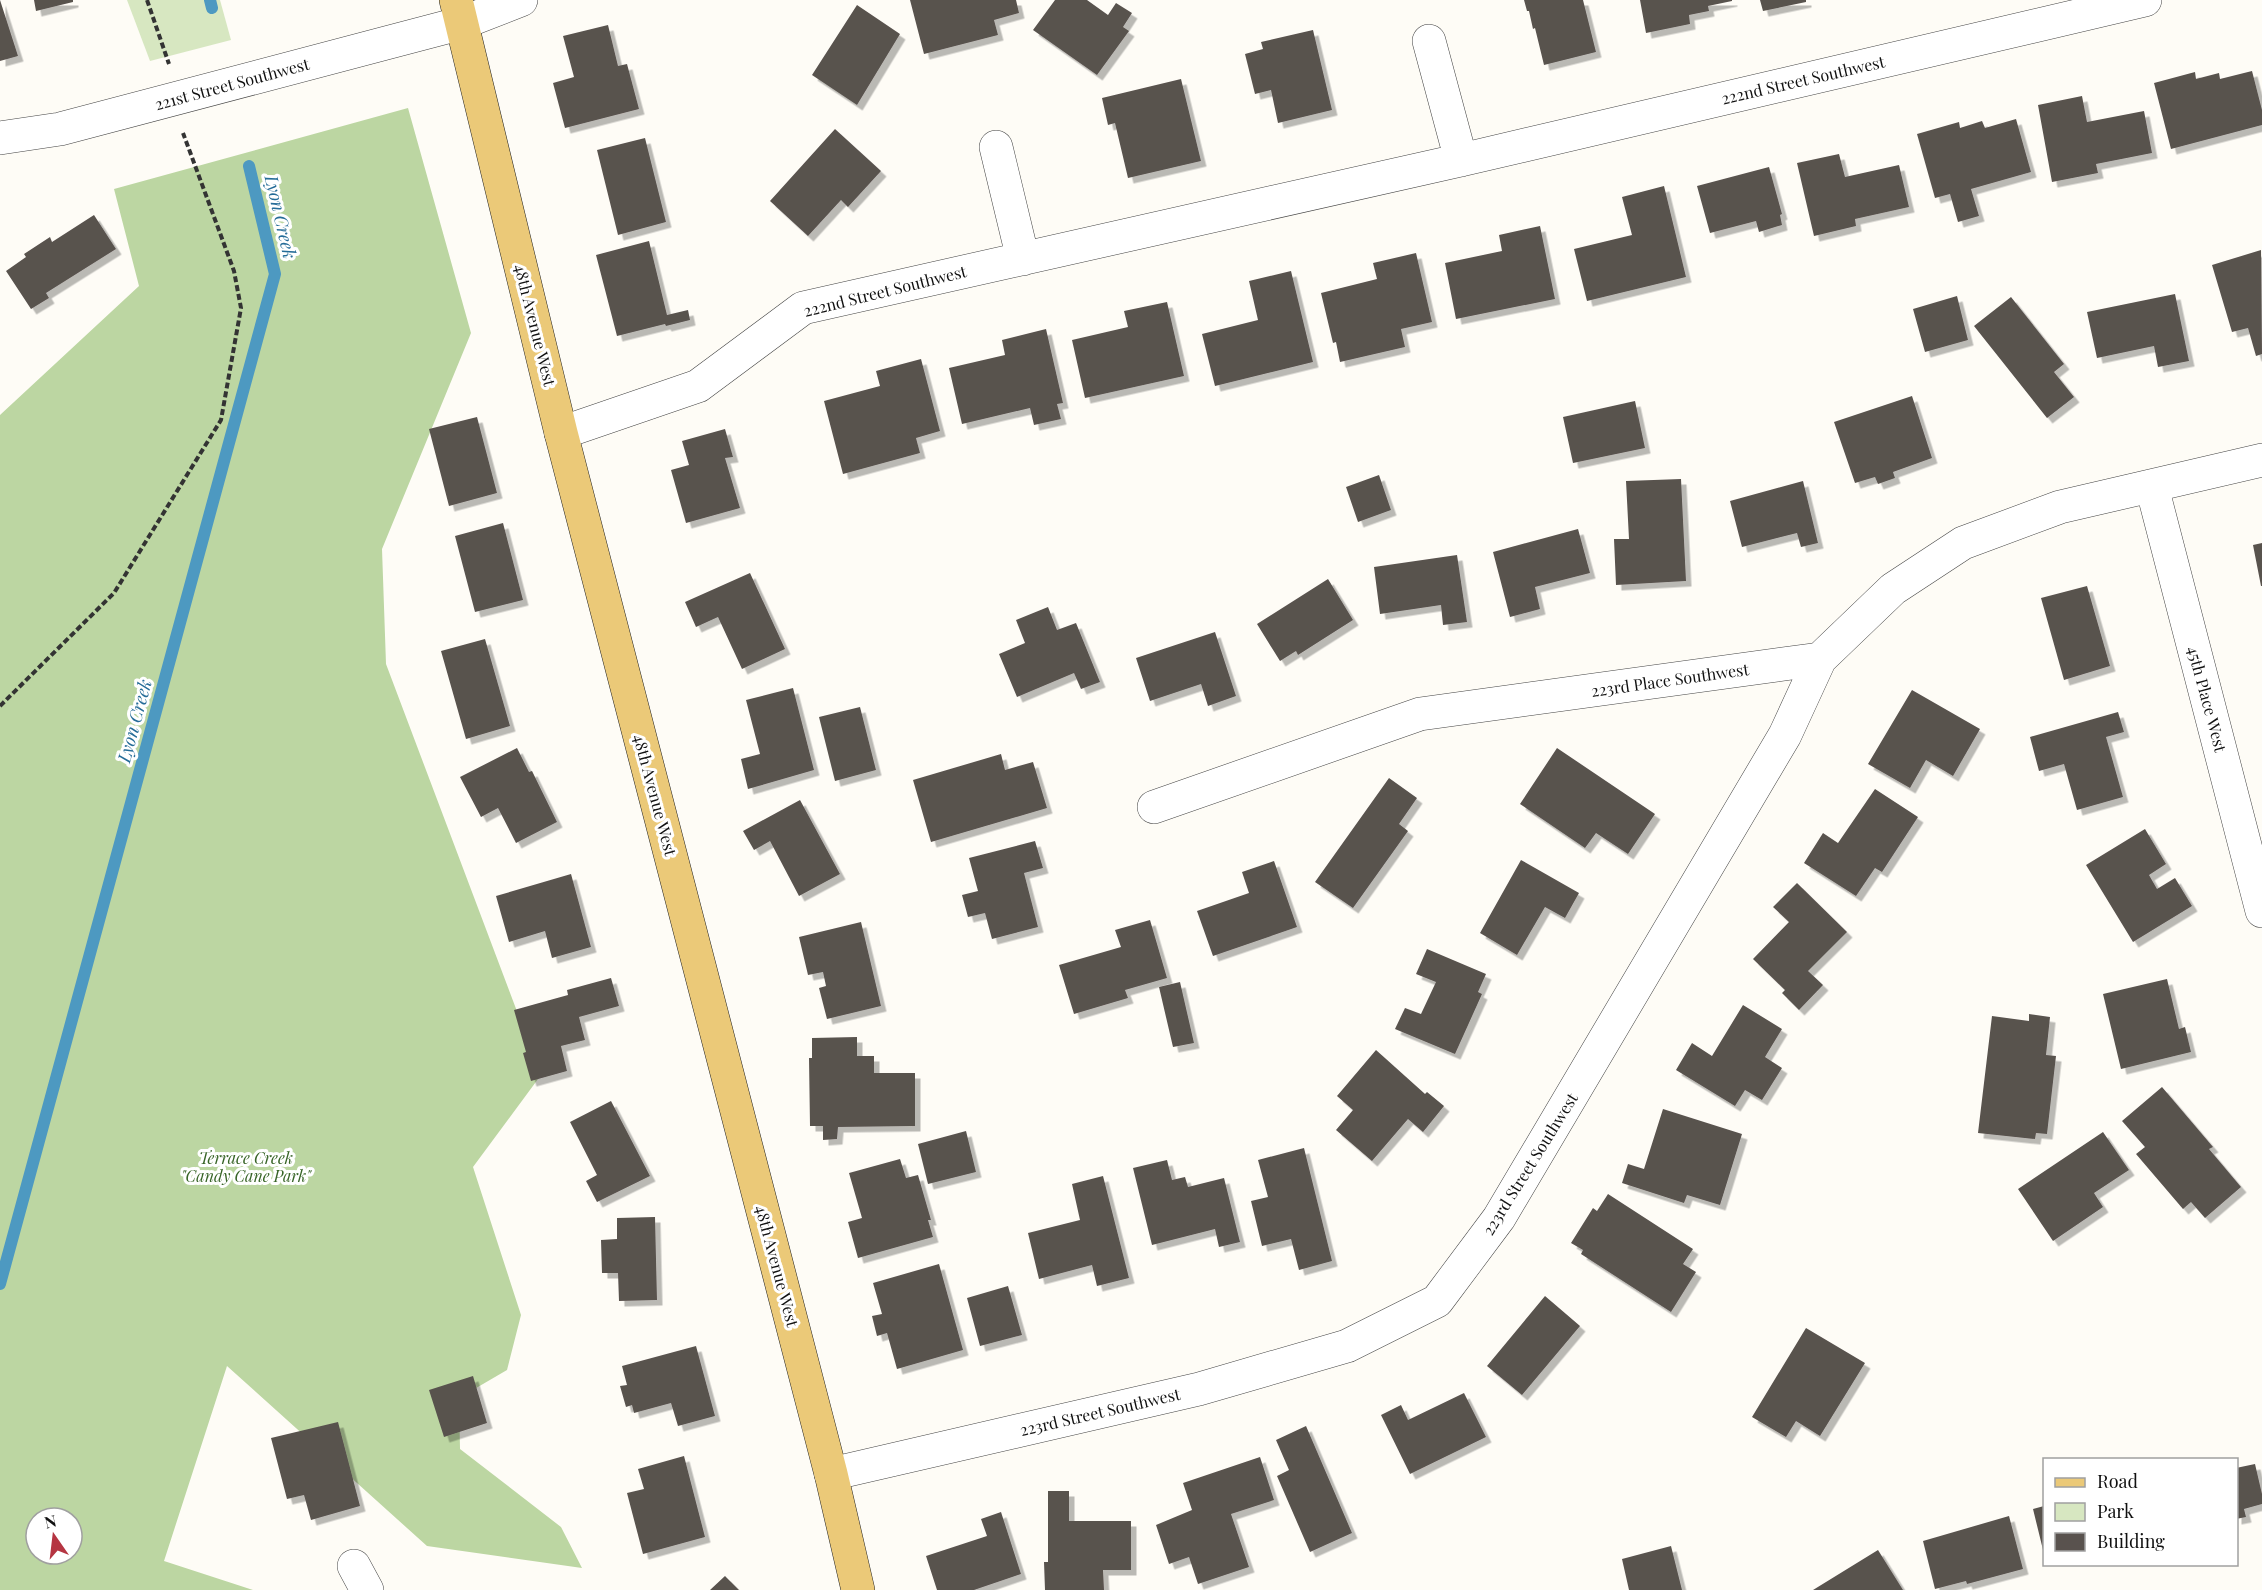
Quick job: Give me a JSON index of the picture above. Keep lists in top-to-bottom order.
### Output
{
  "streets": {
    "main road": ["48th Avenue West"],
    "street": [
      "222nd Street Southwest",
      "221st Street Southwest",
      "223rd Place Southwest",
      "45th Place West",
      "223rd Street Southwest"
    ]
  },
  "crossings": [
    ["222nd Street Southwest", "48th Avenue West"],
    ["221st Street Southwest", "48th Avenue West"],
    ["48th Avenue West", "223rd Street Southwest"],
    ["223rd Place Southwest", "223rd Street Southwest"]
  ],
  "water": ["Lyon Creek"],
  "parks": ["Terrace Creek \"Candy Cane Park\""],
  "legend": ["Road", "Park", "Building"],
  "north": "top"
}
